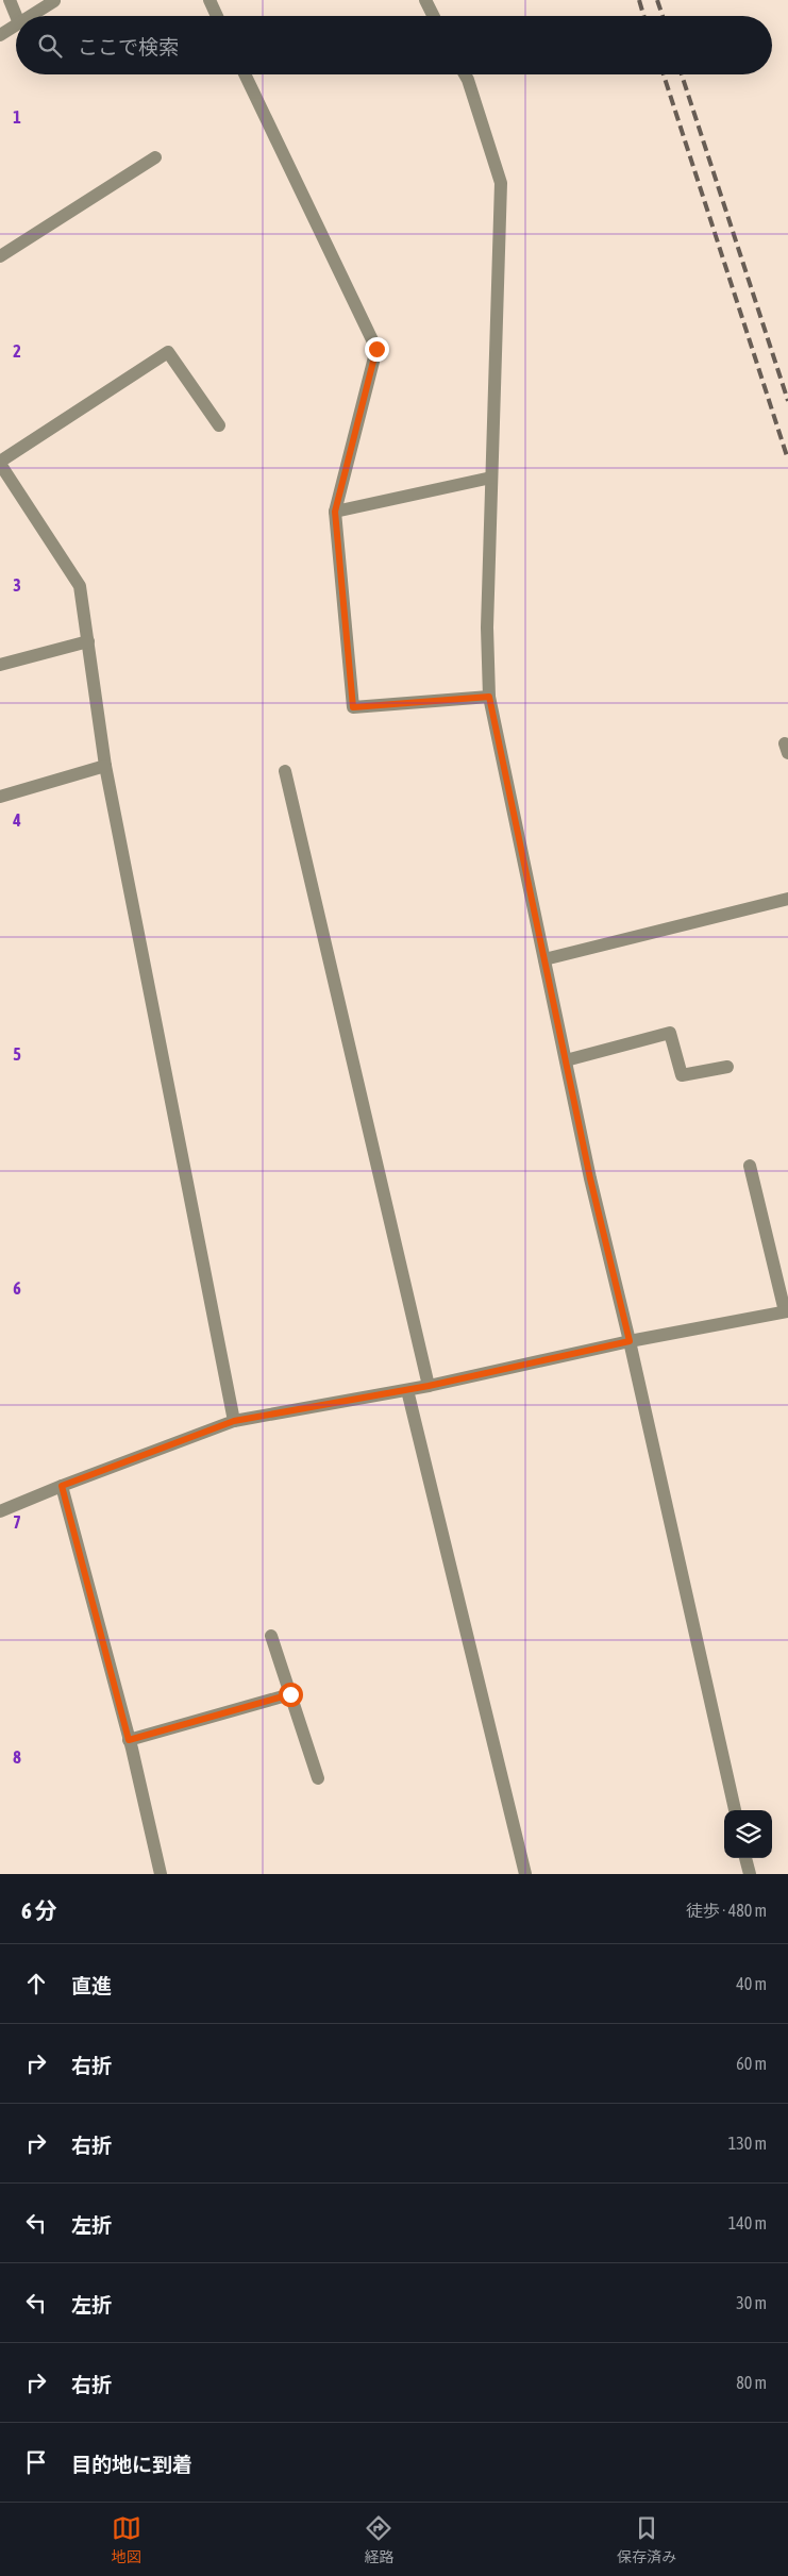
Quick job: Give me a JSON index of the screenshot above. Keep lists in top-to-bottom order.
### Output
{
  "page": {
    "search": "ここで検索",
    "heading": ["6 分", "徒歩 · 480 m"],
    "list": [
      ["直進", "40 m"],
      ["右折", "60 m"],
      ["右折", "130 m"],
      ["左折", "140 m"],
      ["左折", "30 m"],
      ["右折", "80 m"],
      "目的地に到着"
    ],
    "nav": ["地図", "経路", "保存済み"]
  },
  "grid": {
    "rows": [
      "1",
      "2",
      "3",
      "4",
      "5",
      "6",
      "7",
      "8"
    ]
  }
}
